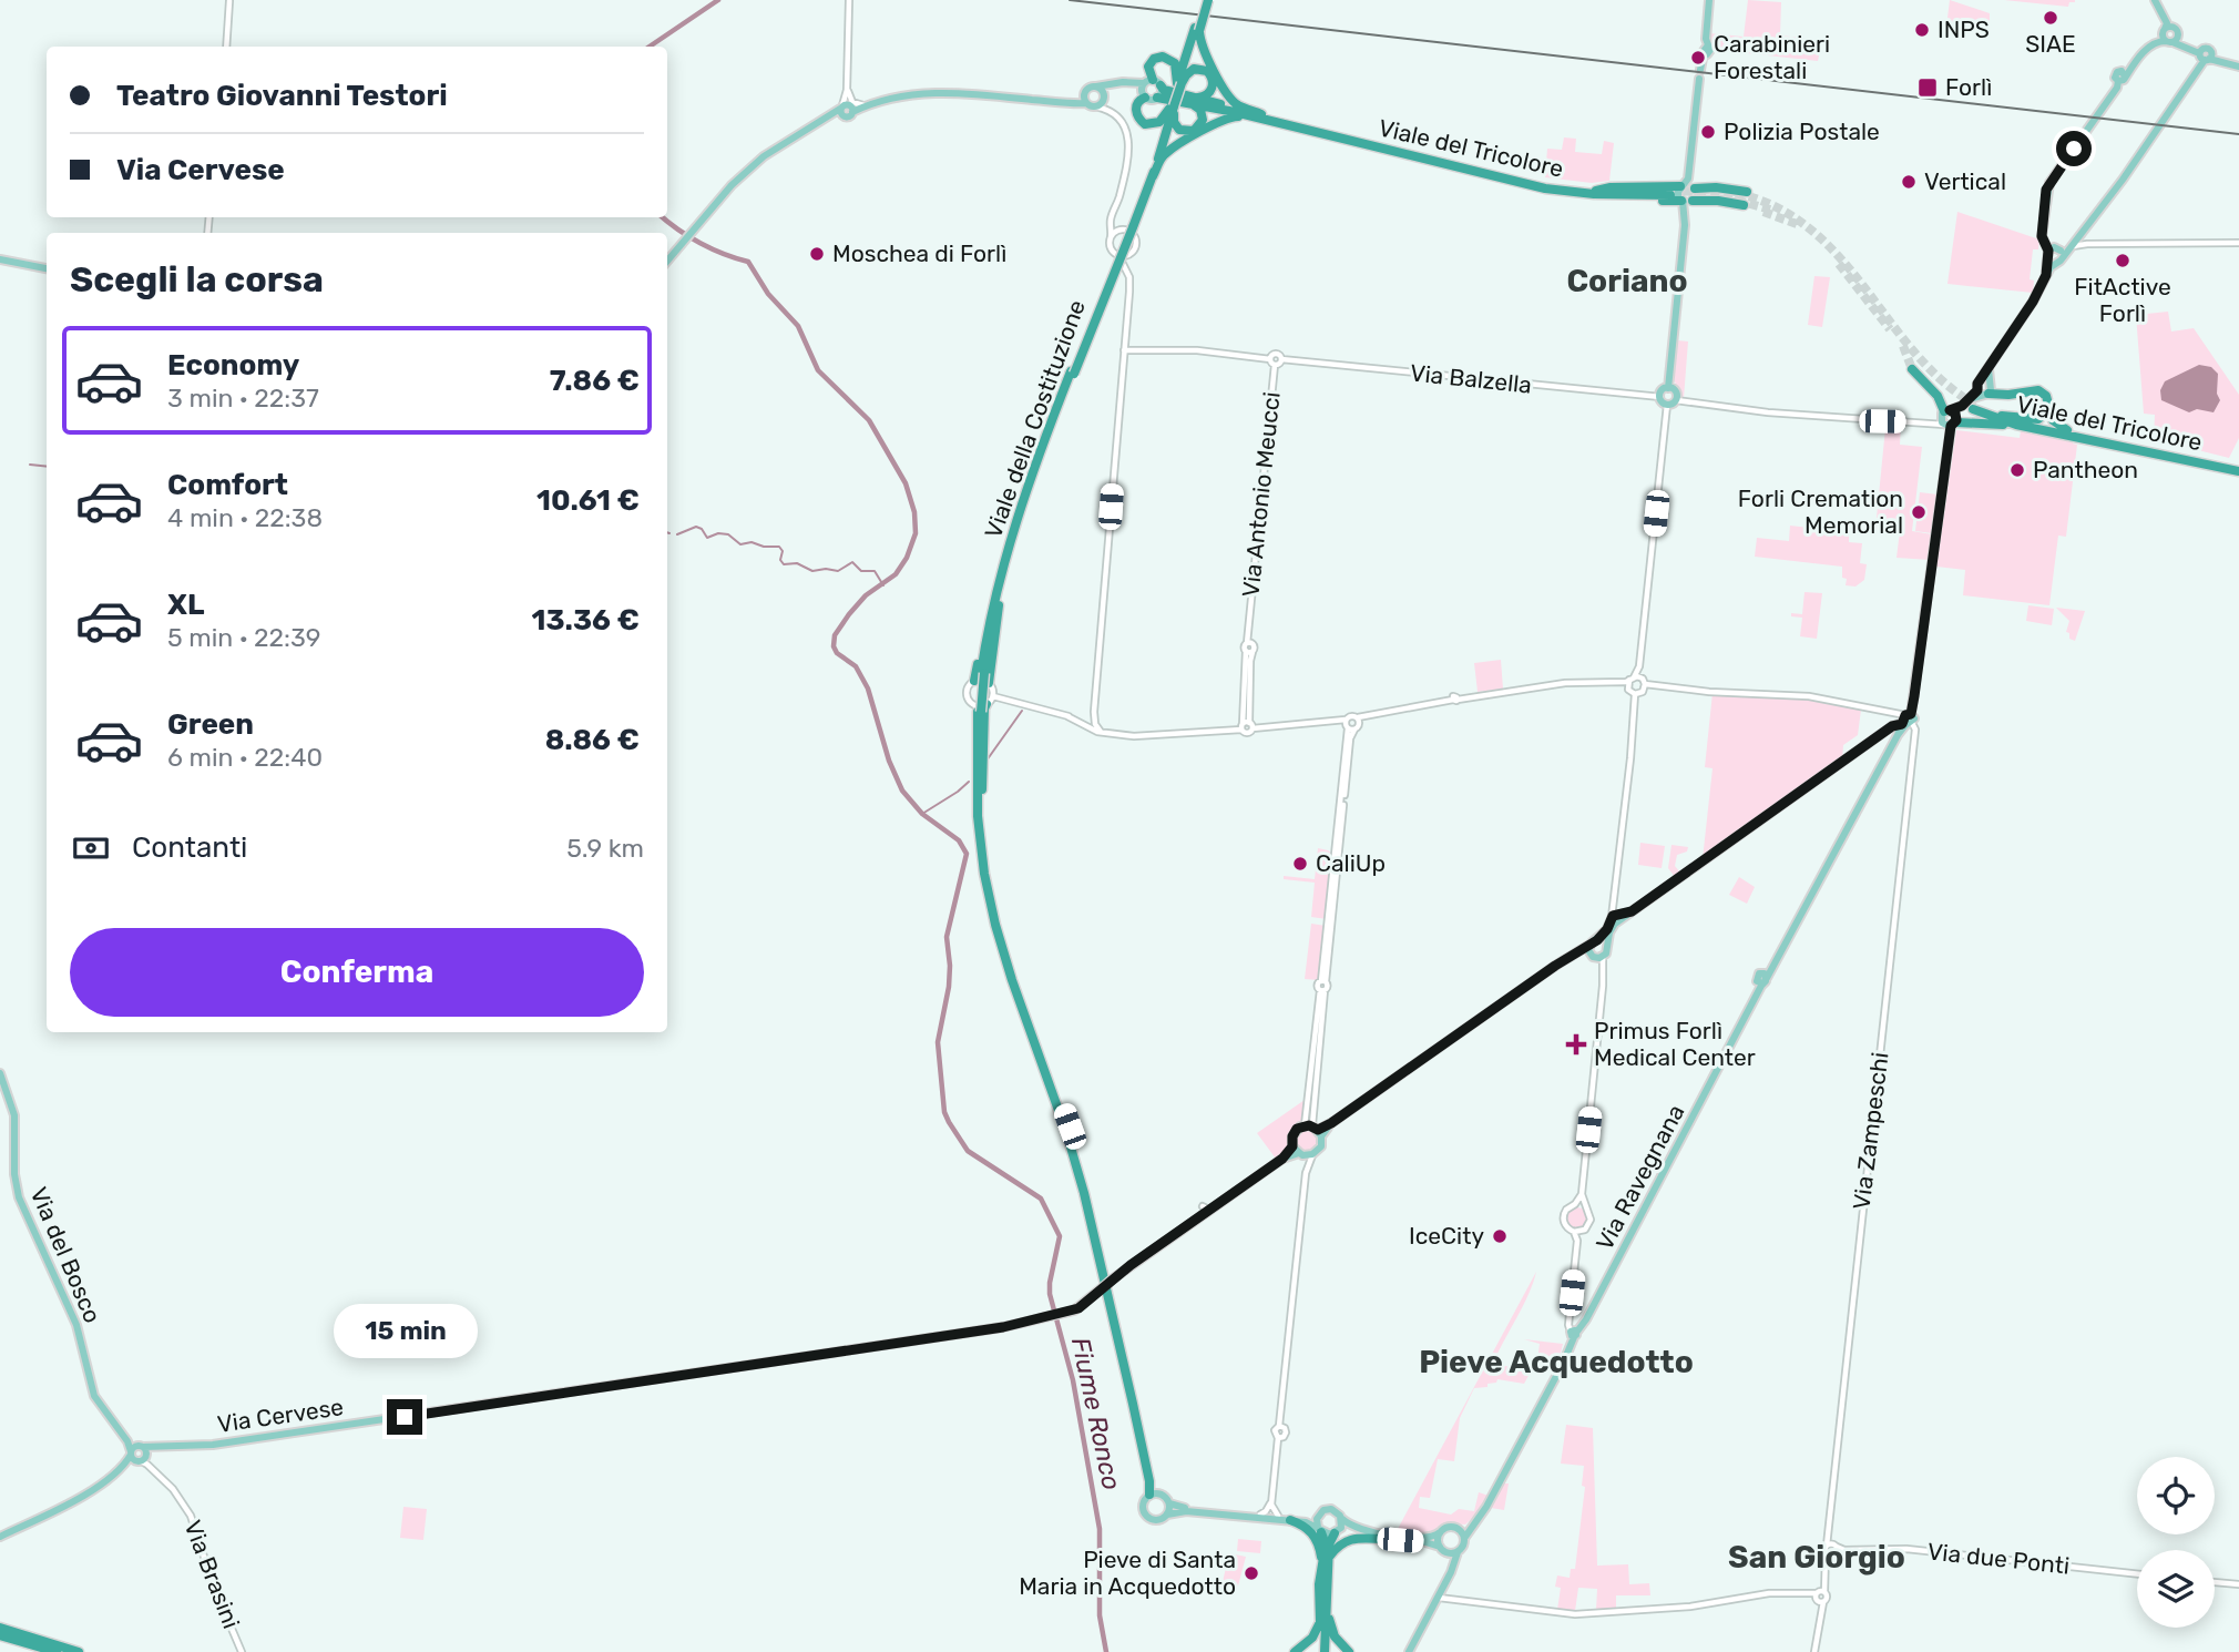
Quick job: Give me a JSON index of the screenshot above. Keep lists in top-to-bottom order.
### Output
{
  "streets": {
    "highway": ["Viale del Tricolore", "Viale della Costituzione"],
    "main road": ["Via Ravegnana", "Via del Bosco", "Via Cervese"],
    "street": [
      "Via Balzella",
      "Via Antonio Meucci",
      "Via Zampeschi",
      "Via due Ponti",
      "Via Brasini"
    ]
  },
  "crossings": [
    ["Viale del Tricolore", "Via Ravegnana"],
    ["Via Balzella", "Via Antonio Meucci"],
    ["Via Zampeschi", "Via Ravegnana"],
    ["Via Zampeschi", "Via Cervese"],
    ["Via Zampeschi", "Via due Ponti"],
    ["Via Ravegnana", "Via Cervese"],
    ["Via del Bosco", "Via Cervese"],
    ["Via del Bosco", "Via Brasini"],
    ["Via Cervese", "Via Brasini"]
  ],
  "districts": ["Coriano", "Pieve Acquedotto", "San Giorgio"],
  "water": ["Fiume Ronco"],
  "places": {
    "other": [
      "SIAE",
      "INPS",
      "Carabinieri Forestali",
      "Polizia Postale",
      "Vertical",
      "Moschea di Forlì",
      "FitActive Forlì",
      "Pantheon",
      "Forli Cremation Memorial",
      "CaliUp",
      "IceCity",
      "Pieve di Santa Maria in Acquedotto"
    ],
    "transit": ["Forlì"],
    "health": ["Primus Forlì Medical Center"]
  },
  "page": {
    "banner": ["Teatro Giovanni Testori", "Via Cervese"],
    "heading": "Scegli la corsa",
    "list": [
      {
        "name": "Economy",
        "note": "3 min · 22:37",
        "value": "7.86 €"
      },
      {
        "name": "Comfort",
        "note": "4 min · 22:38",
        "value": "10.61 €"
      },
      {
        "name": "XL",
        "note": "5 min · 22:39",
        "value": "13.36 €"
      },
      {
        "name": "Green",
        "note": "6 min · 22:40",
        "value": "8.86 €"
      }
    ],
    "pay": ["Contanti", "5.9 km"],
    "buttons": "Conferma",
    "bubble": "15 min"
  }
}
